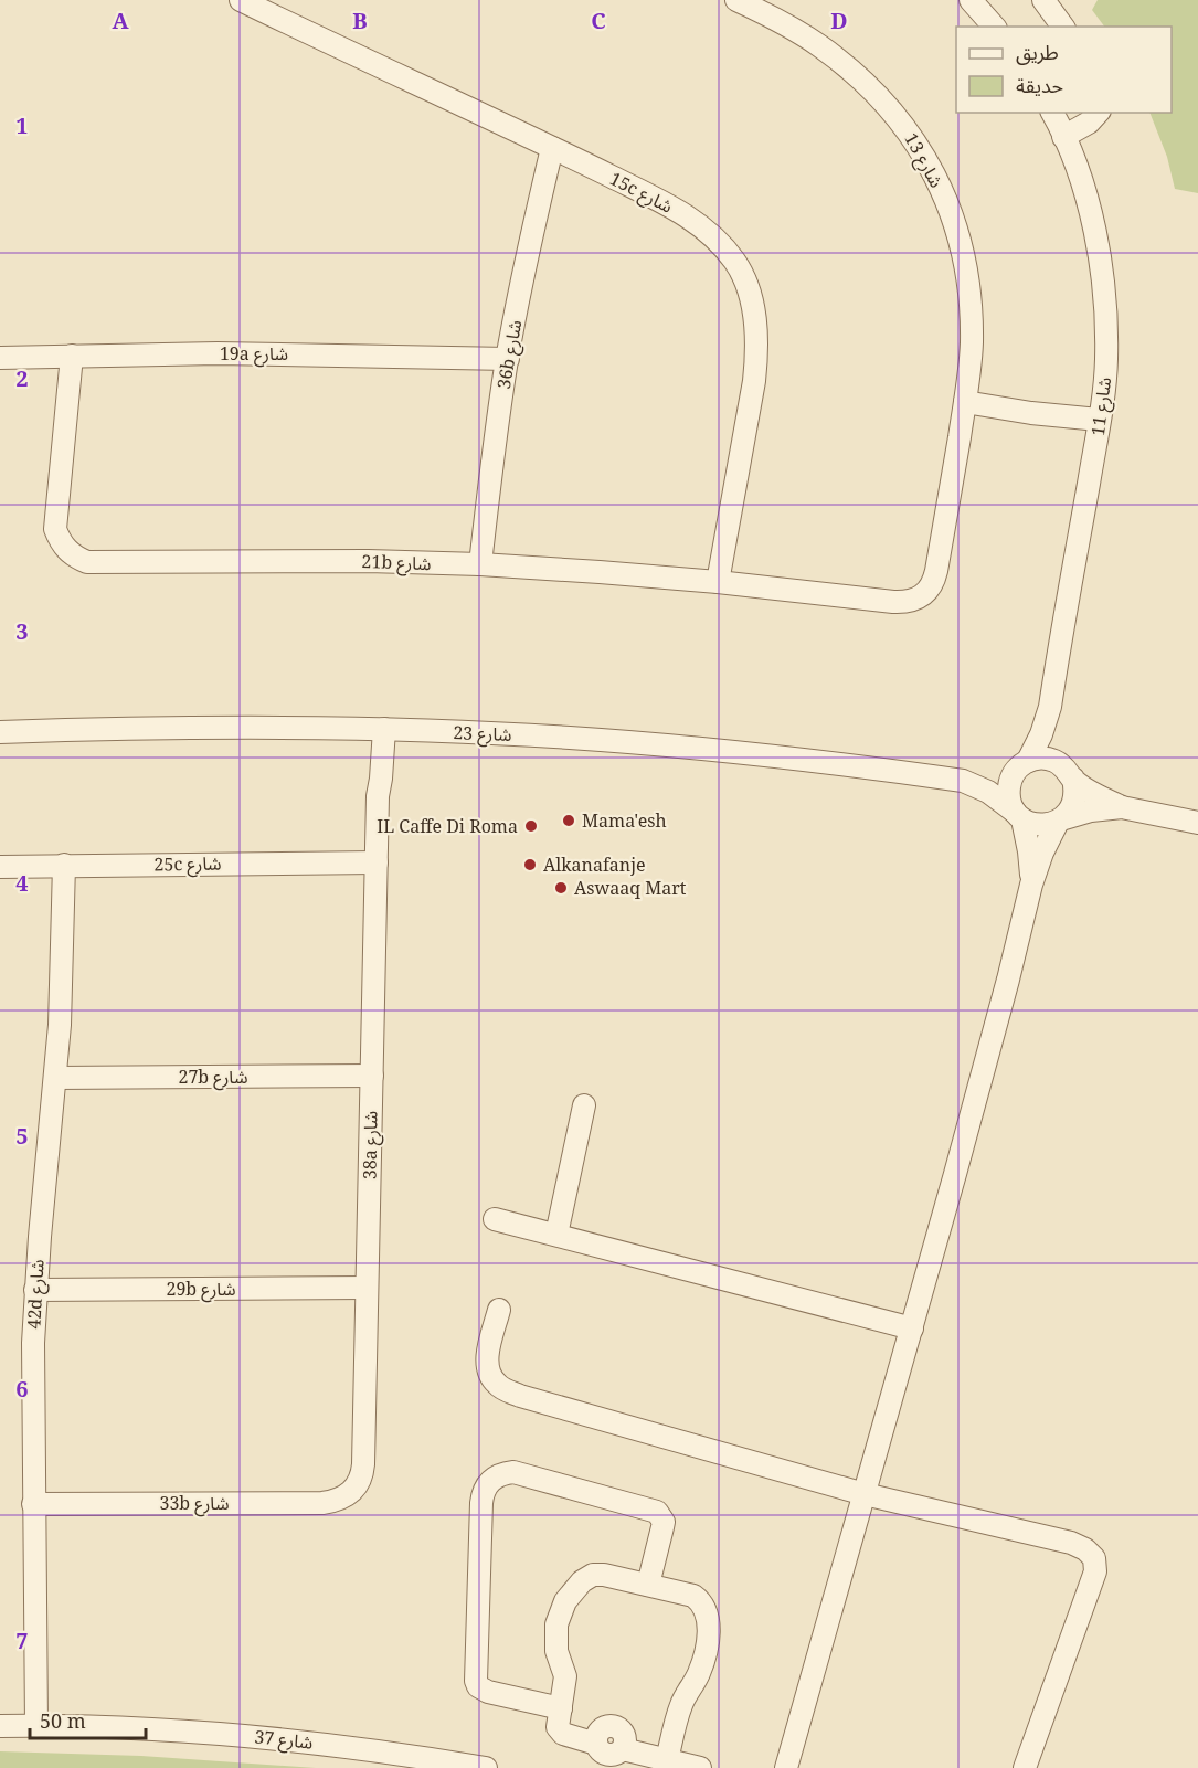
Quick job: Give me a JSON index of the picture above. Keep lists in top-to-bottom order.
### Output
{
  "streets": {
    "street": [
      "شارع 13",
      "15c شارع",
      "19a شارع",
      "36b شارع",
      "شارع 11",
      "21b شارع",
      "شارع 23",
      "25c شارع",
      "27b شارع",
      "38a شارع",
      "29b شارع",
      "42d شارع",
      "33b شارع",
      "شارع 37"
    ]
  },
  "crossings": [
    ["شارع 13", "21b شارع"],
    ["15c شارع", "36b شارع"],
    ["15c شارع", "21b شارع"],
    ["19a شارع", "36b شارع"],
    ["19a شارع", "21b شارع"],
    ["36b شارع", "21b شارع"],
    ["شارع 11", "شارع 23"],
    ["شارع 23", "38a شارع"],
    ["25c شارع", "38a شارع"],
    ["25c شارع", "42d شارع"],
    ["27b شارع", "38a شارع"],
    ["27b شارع", "42d شارع"],
    ["38a شارع", "29b شارع"],
    ["38a شارع", "33b شارع"],
    ["29b شارع", "42d شارع"],
    ["42d شارع", "33b شارع"],
    ["42d شارع", "شارع 37"]
  ],
  "places": [
    "Mama'esh",
    "IL Caffe Di Roma",
    "Alkanafanje",
    "Aswaaq Mart"
  ],
  "legend": ["طريق", "حديقة"],
  "scale_bar": "50 m",
  "grid": {
    "columns": [
      "A",
      "B",
      "C",
      "D"
    ],
    "rows": [
      "1",
      "2",
      "3",
      "4",
      "5",
      "6",
      "7"
    ]
  }
}
